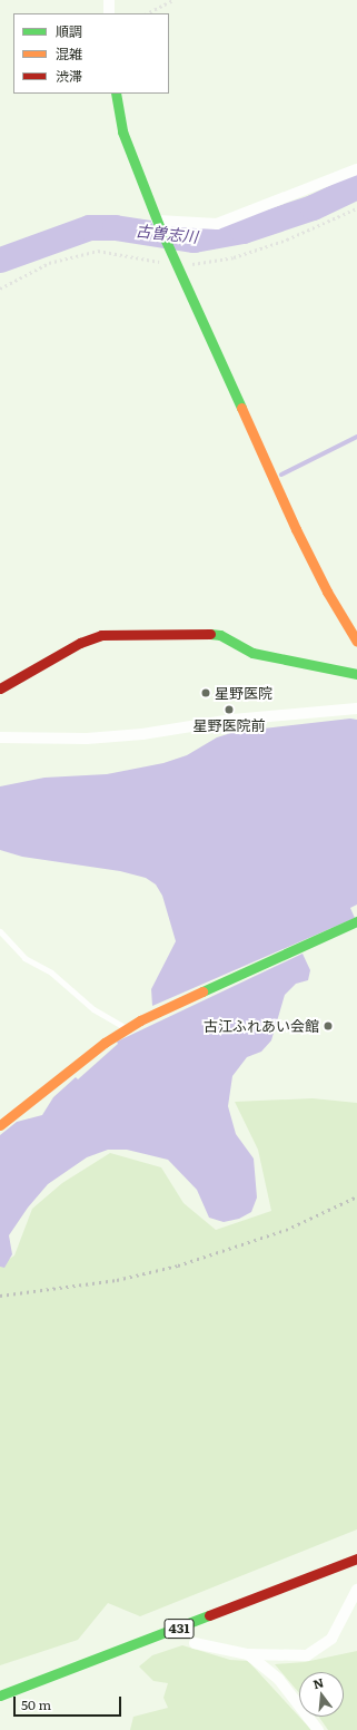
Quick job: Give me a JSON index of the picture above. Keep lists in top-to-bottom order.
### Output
{
  "streets": {
    "main road": ["431"]
  },
  "water": ["古曽志川"],
  "places": ["星野医院", "星野医院前", "古江ふれあい会館"],
  "legend": ["順調", "混雑", "渋滞"],
  "scale_bar": "50 m",
  "north": "top"
}
